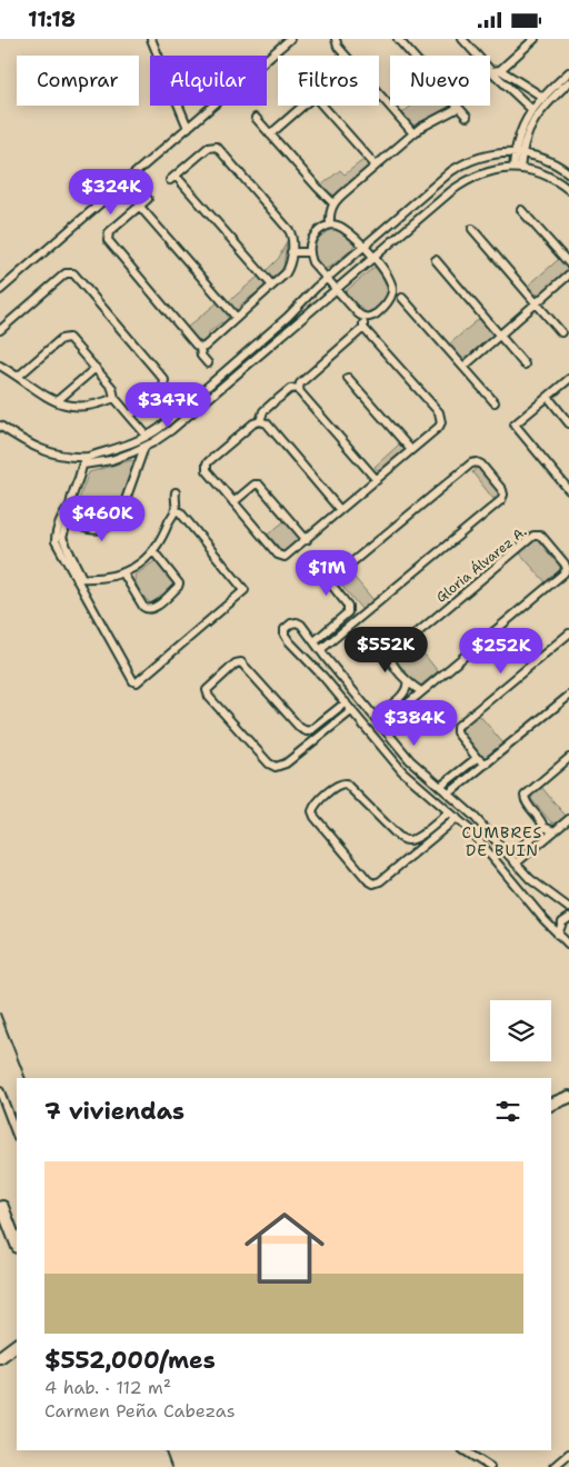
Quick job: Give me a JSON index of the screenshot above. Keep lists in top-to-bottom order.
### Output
{
  "streets": {
    "street": ["Gloria Álvarez A."]
  },
  "districts": ["CUMBRES DE BUIN"],
  "page": {
    "status": "11:18",
    "chip": [
      "Comprar",
      "Alquilar",
      "Filtros",
      "Nuevo"
    ],
    "price": [
      "$324K",
      "$347K",
      "$460K",
      "$1M",
      "$552K",
      "$252K",
      "$384K"
    ],
    "heading": "7 viviendas",
    "list": [
      {
        "name": "$552,000/mes",
        "note": "4 hab. · 112 m² · Carmen Peña Cabezas"
      }
    ]
  }
}
